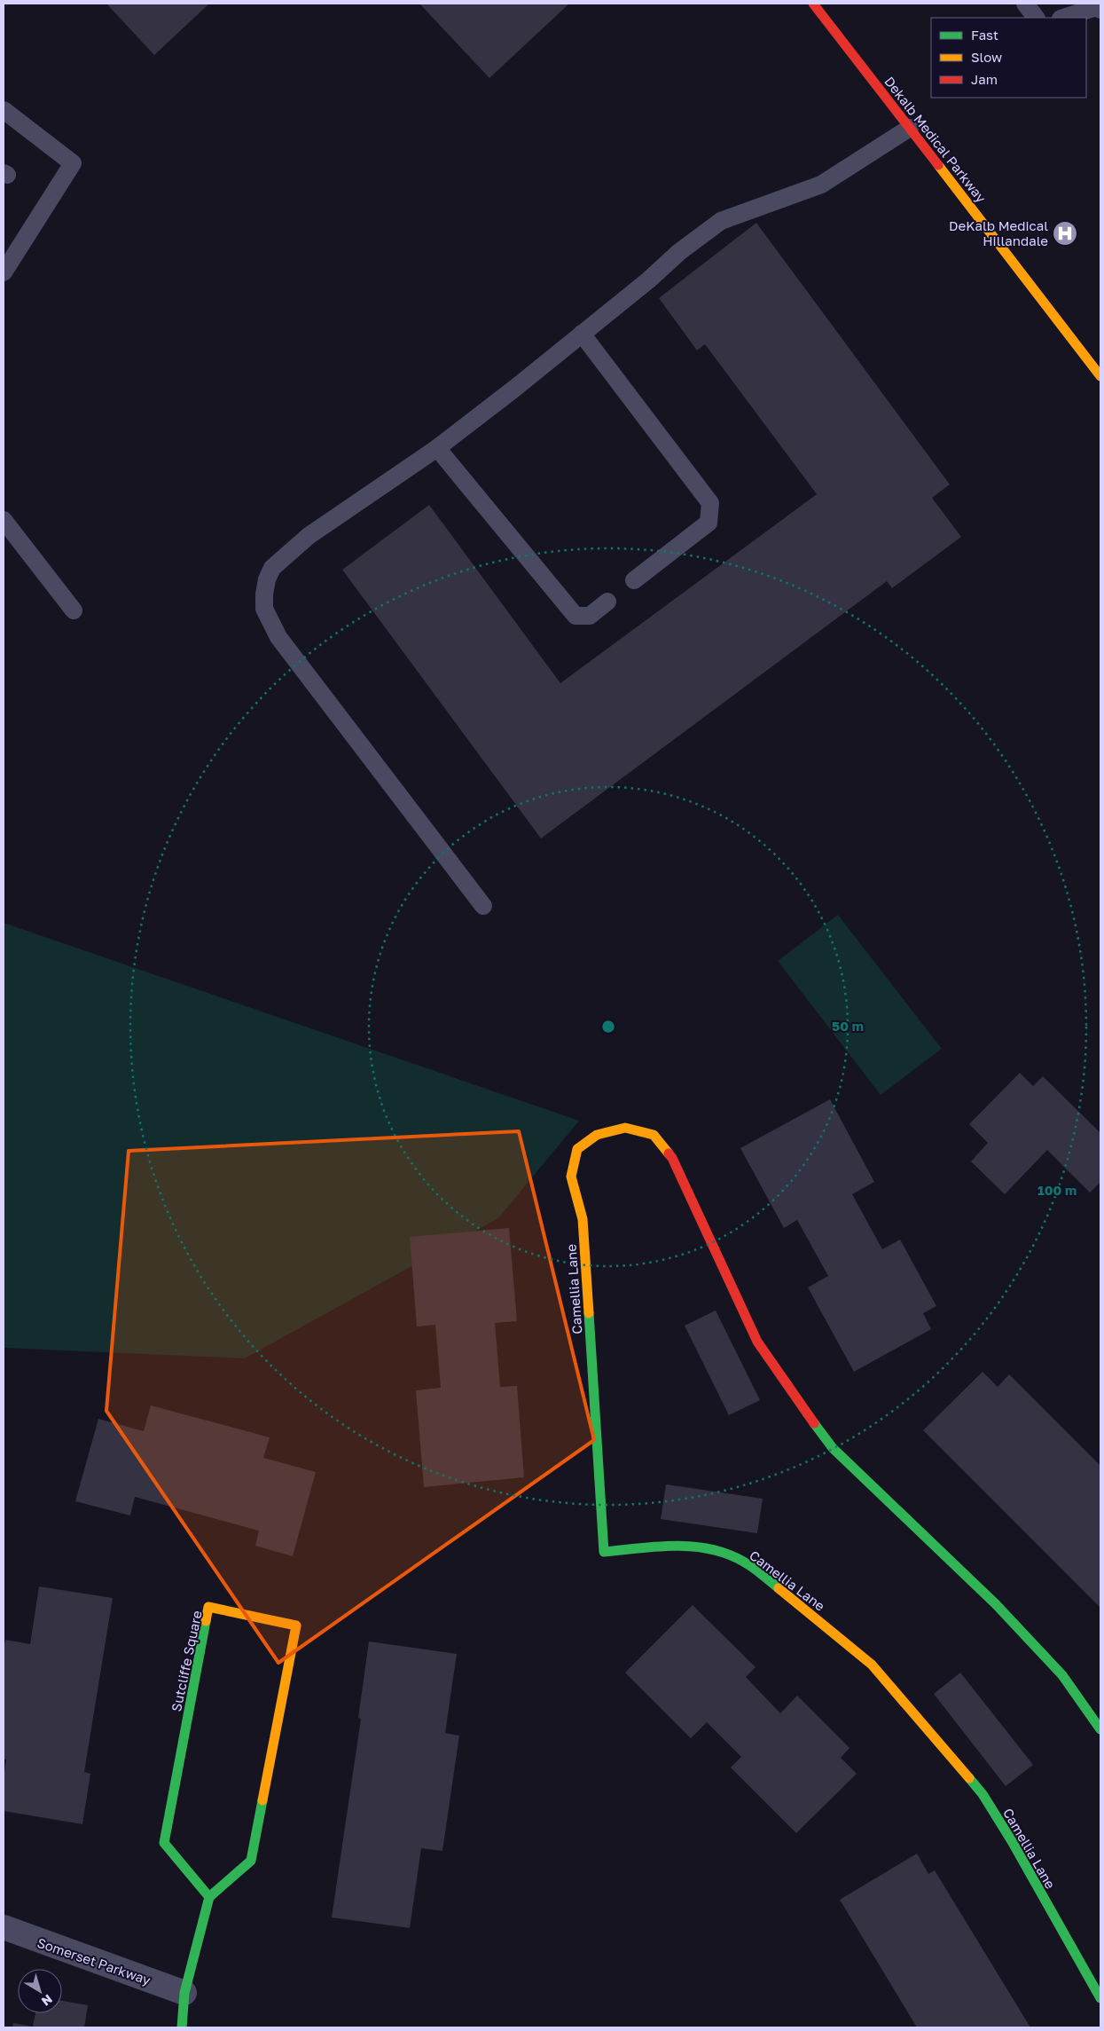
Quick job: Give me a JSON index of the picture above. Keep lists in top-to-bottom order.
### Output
{
  "streets": {
    "street": [
      "Dekalb Medical Parkway",
      "Camellia Lane",
      "Sutcliffe Square",
      "Somerset Parkway"
    ]
  },
  "places": {
    "hospital": ["DeKalb Medical Hillandale"]
  },
  "legend": ["Fast", "Slow", "Jam"],
  "north": "bottom right",
  "rings": ["50 m", "100 m"]
}
